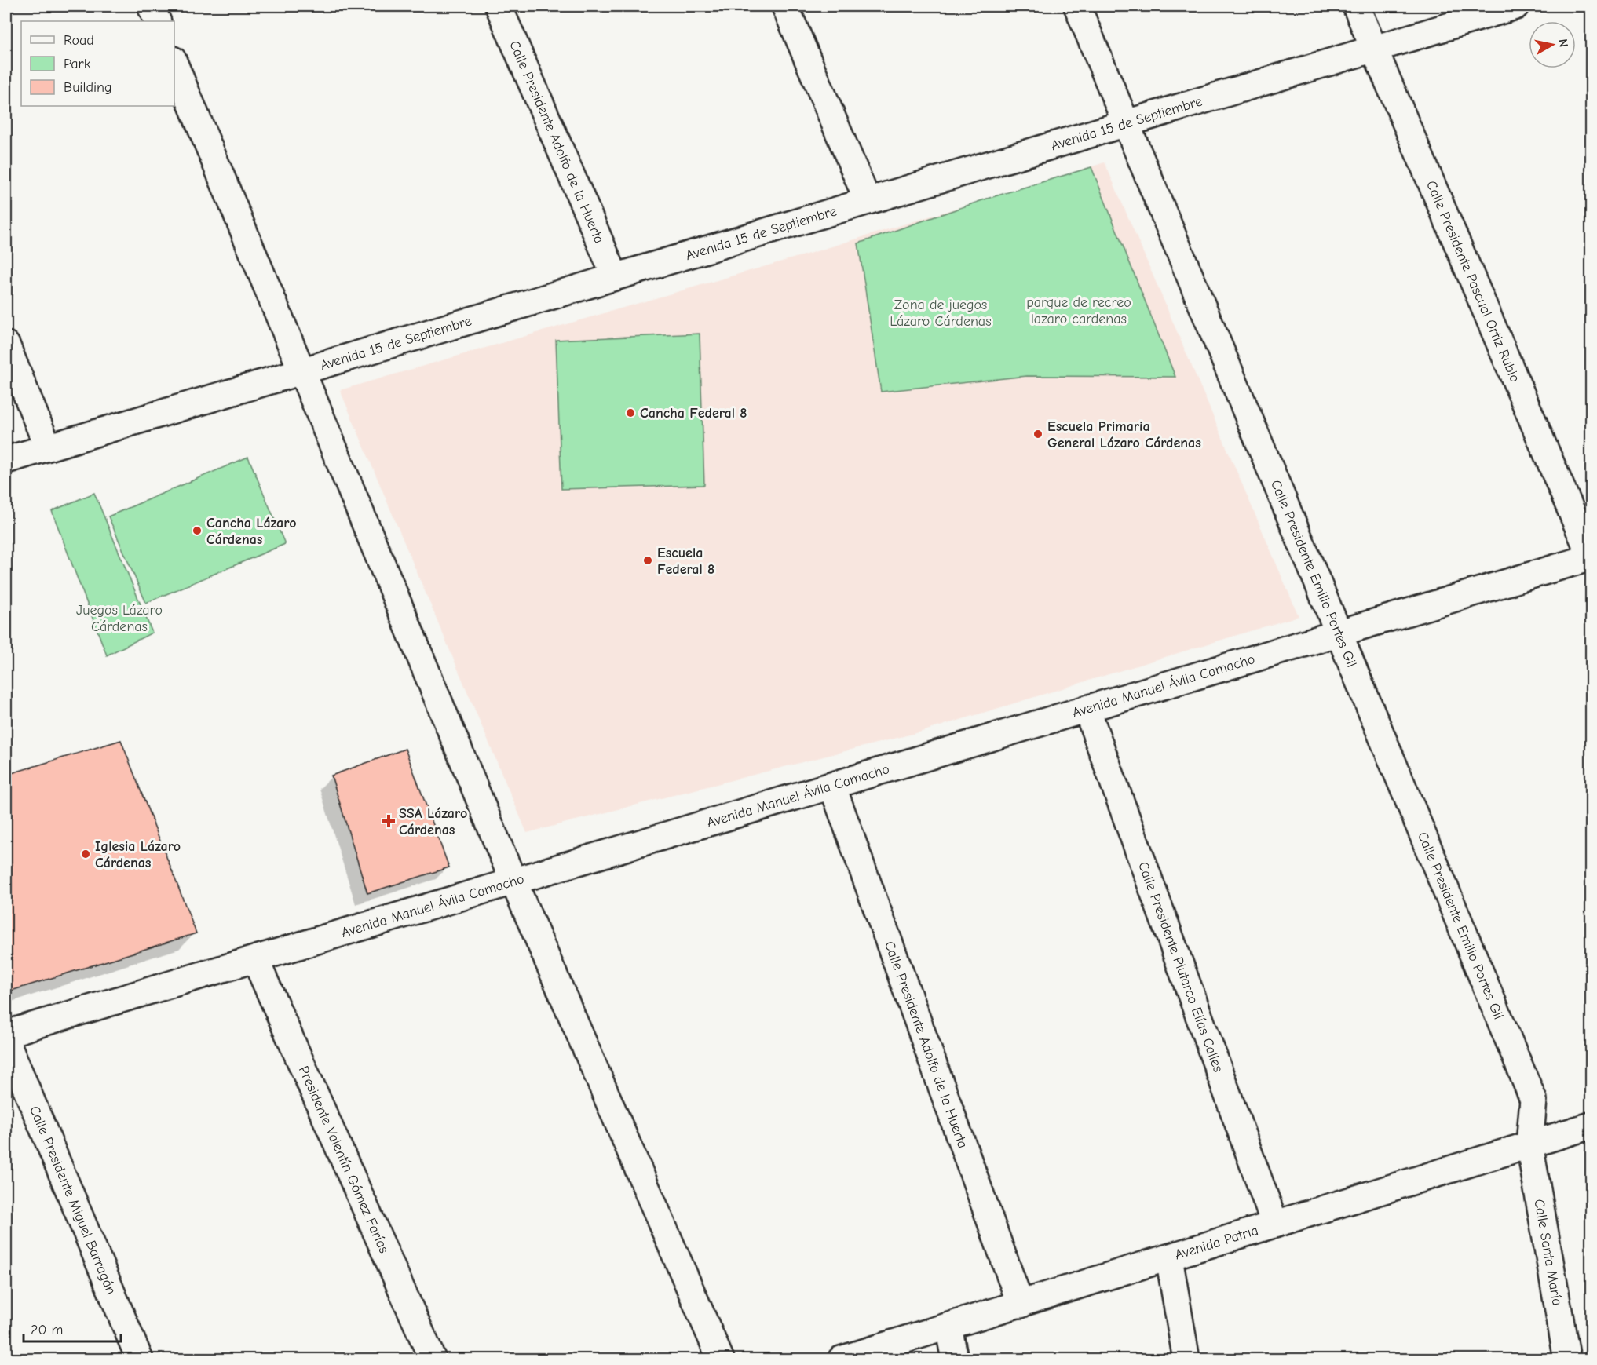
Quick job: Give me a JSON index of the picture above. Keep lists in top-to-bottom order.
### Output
{
  "streets": {
    "street": [
      "Avenida 15 de Septiembre",
      "Calle Presidente Adolfo de la Huerta",
      "Calle Presidente Pascual Ortiz Rubio",
      "Calle Presidente Emilio Portes Gil",
      "Avenida Manuel Ávila Camacho",
      "Calle Presidente Plutarco Elías Calles",
      "Presidente Valentín Gómez Farías",
      "Calle Presidente Miguel Barragán",
      "Avenida Patria",
      "Calle Santa María"
    ]
  },
  "crossings": [
    ["Avenida 15 de Septiembre", "Calle Presidente Adolfo de la Huerta"],
    ["Avenida 15 de Septiembre", "Calle Presidente Pascual Ortiz Rubio"],
    ["Avenida 15 de Septiembre", "Calle Presidente Emilio Portes Gil"],
    ["Calle Presidente Adolfo de la Huerta", "Avenida Manuel Ávila Camacho"],
    ["Calle Presidente Adolfo de la Huerta", "Avenida Patria"],
    ["Calle Presidente Pascual Ortiz Rubio", "Avenida Manuel Ávila Camacho"],
    ["Calle Presidente Emilio Portes Gil", "Avenida Manuel Ávila Camacho"],
    ["Calle Presidente Emilio Portes Gil", "Avenida Patria"],
    ["Calle Presidente Emilio Portes Gil", "Calle Santa María"],
    ["Avenida Manuel Ávila Camacho", "Calle Presidente Plutarco Elías Calles"],
    ["Avenida Manuel Ávila Camacho", "Presidente Valentín Gómez Farías"],
    ["Calle Presidente Plutarco Elías Calles", "Avenida Patria"],
    ["Avenida Patria", "Calle Santa María"]
  ],
  "parks": ["parque de recreo lazaro cardenas", "Zona de juegos Lázaro Cárdenas", "Juegos Lázaro Cárdenas"],
  "places": {
    "other": [
      "Cancha Federal 8",
      "Escuela Primaria General Lázaro Cárdenas",
      "Cancha Lázaro Cárdenas",
      "Escuela Federal 8",
      "Iglesia Lázaro Cárdenas"
    ],
    "health": ["SSA Lázaro Cárdenas"]
  },
  "legend": ["Road", "Park", "Building"],
  "scale_bar": "20 m",
  "north": "right"
}
